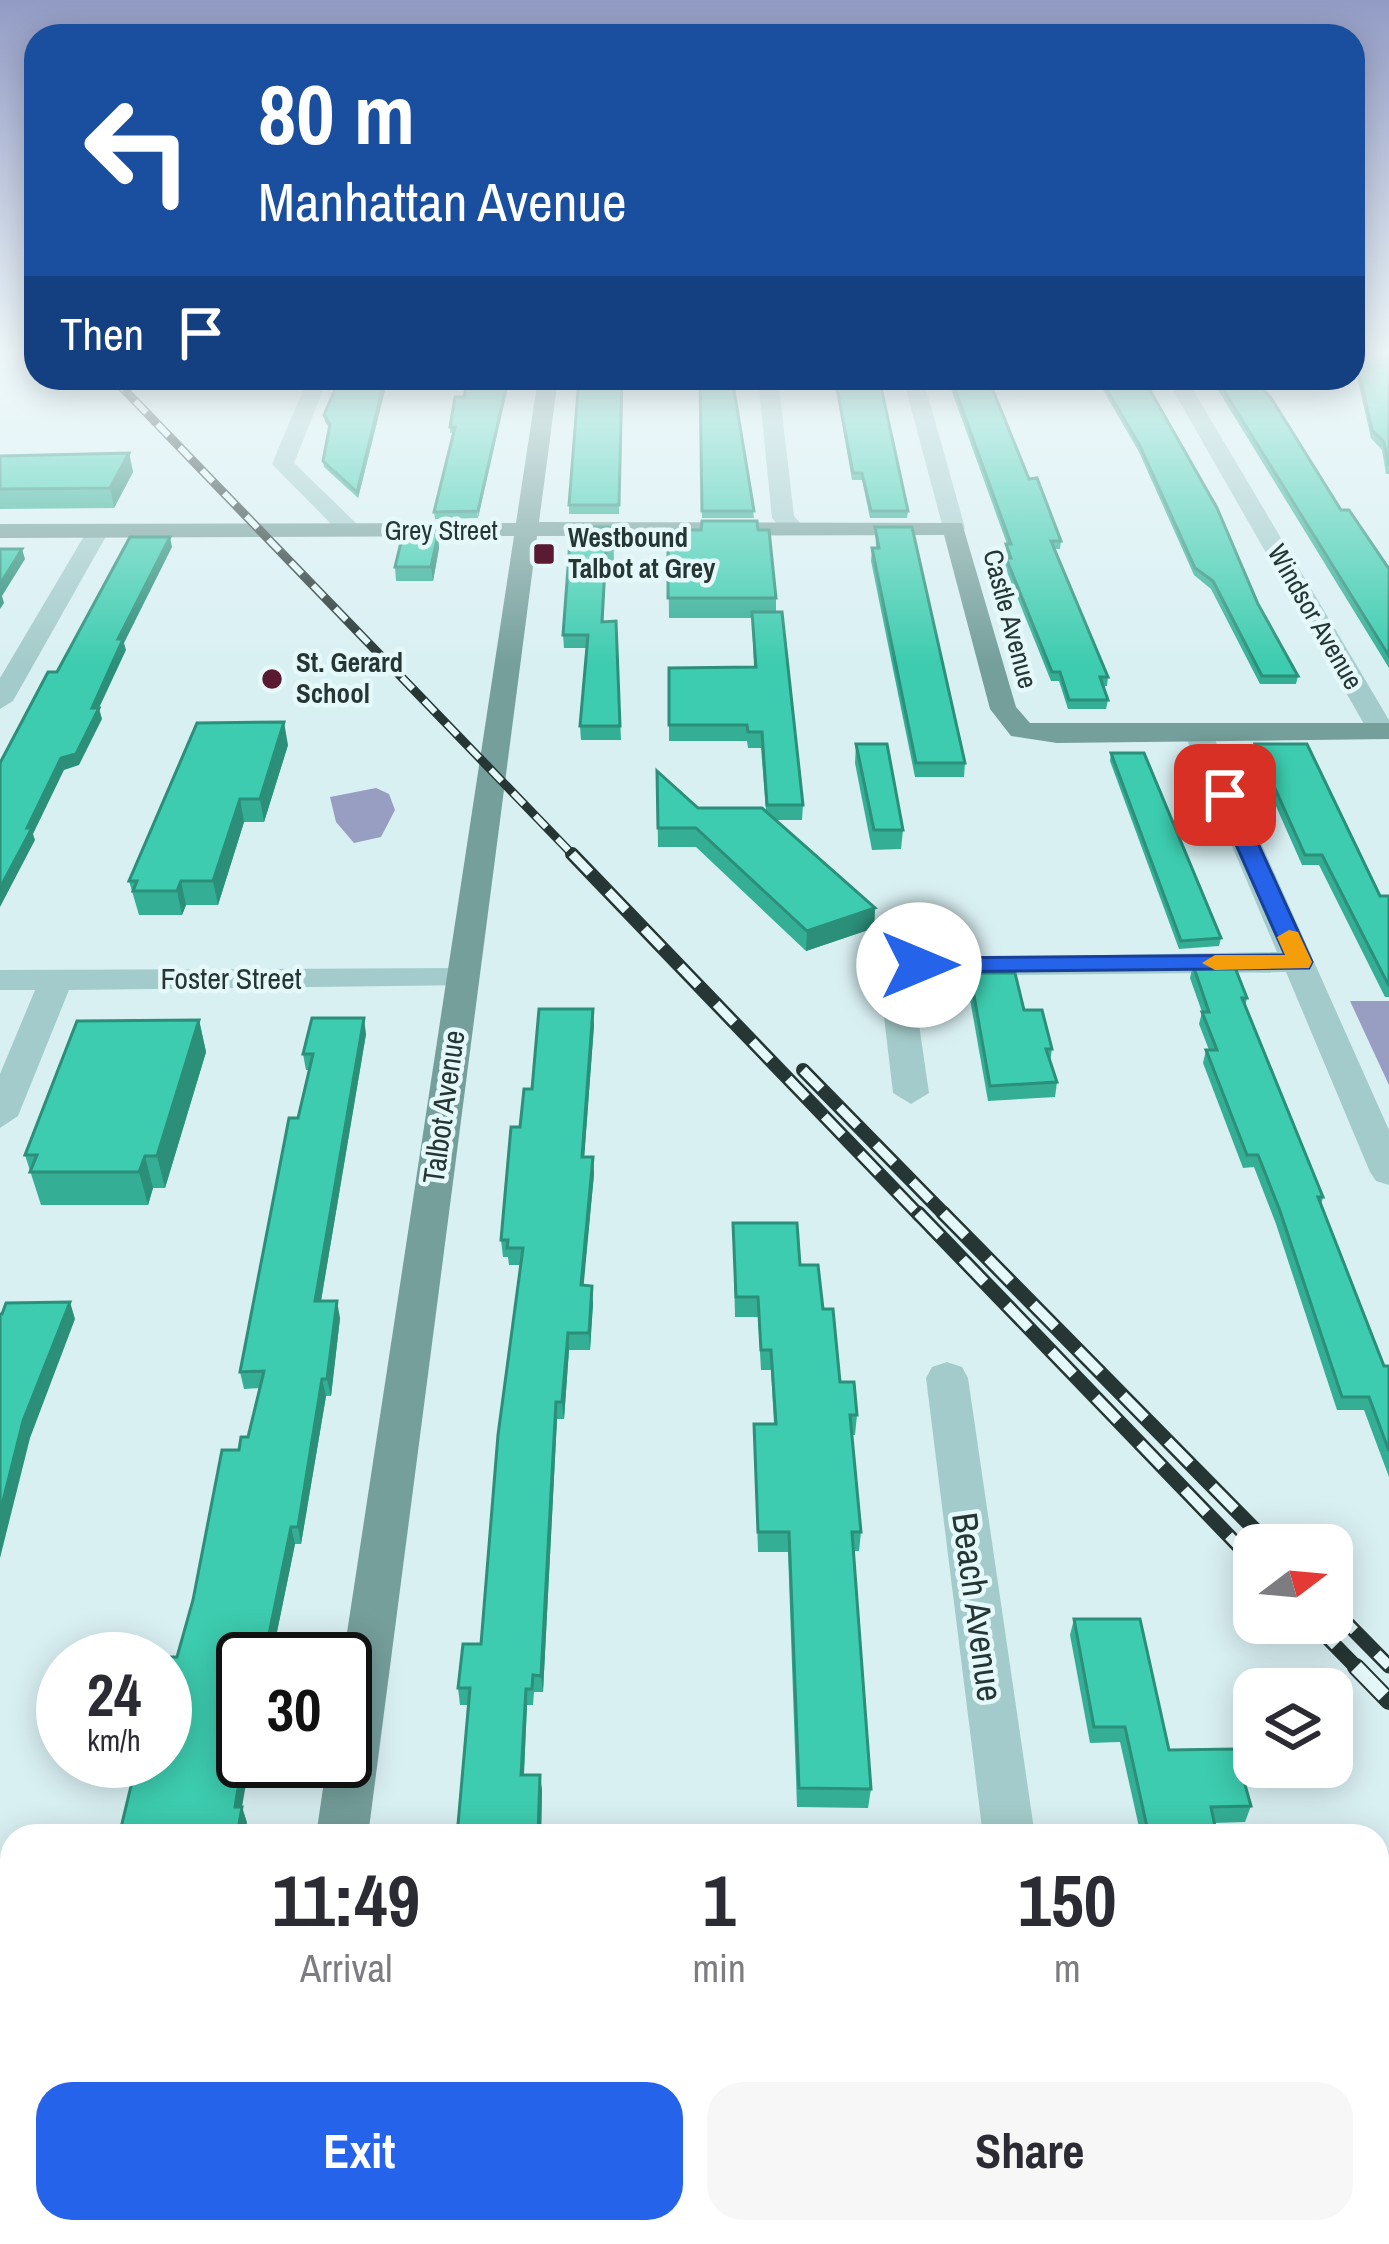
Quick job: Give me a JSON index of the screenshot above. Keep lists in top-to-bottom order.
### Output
{
  "streets": {
    "street": [
      "Grey Street",
      "Windsor Avenue",
      "Castle Avenue",
      "Foster Street",
      "Talbot Avenue",
      "Beach Avenue"
    ]
  },
  "crossings": [
    ["Grey Street", "Castle Avenue"],
    ["Grey Street", "Talbot Avenue"],
    ["Foster Street", "Talbot Avenue"]
  ],
  "places": {
    "transit": ["Westbound Talbot at Grey"],
    "other": ["St. Gerard School"]
  },
  "north": "right",
  "page": {
    "turn": ["80 m", "Manhattan Avenue"],
    "then": "Then",
    "speed": "24 km/h",
    "limit": "30",
    "eta": [
      "11:49",
      "Arrival",
      "1",
      "min",
      "150",
      "m"
    ],
    "buttons": ["Exit", "Share"]
  }
}
